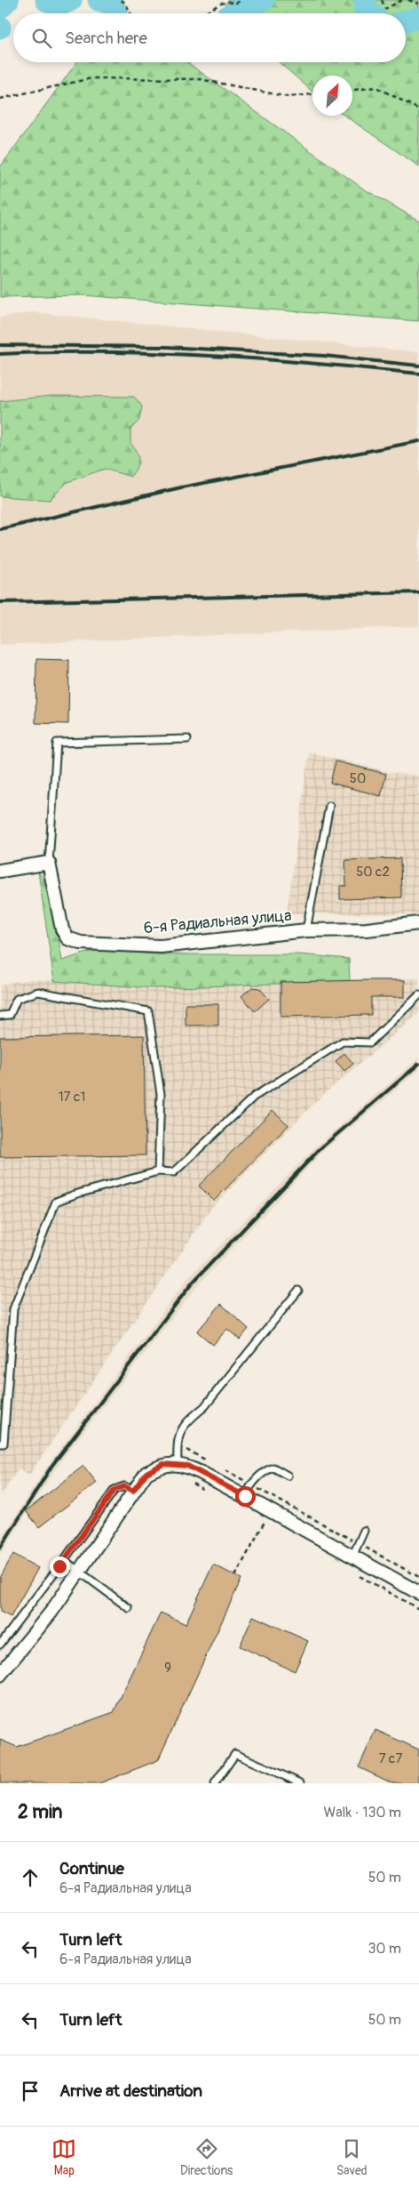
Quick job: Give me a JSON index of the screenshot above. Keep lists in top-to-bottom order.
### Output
{
  "streets": {
    "street": ["6-я Радиальная улица"]
  },
  "house_numbers": [
    "50",
    "50 с2",
    "17 с1",
    "9",
    "7 с7"
  ],
  "north": "top right",
  "page": {
    "search": "Search here",
    "heading": ["2 min", "Walk · 130 m"],
    "list": [
      ["Continue", "6-я Радиальная улица", "50 m"],
      ["Turn left", "6-я Радиальная улица", "30 m"],
      ["Turn left", "50 m"],
      "Arrive at destination"
    ],
    "nav": ["Map", "Directions", "Saved"]
  }
}
